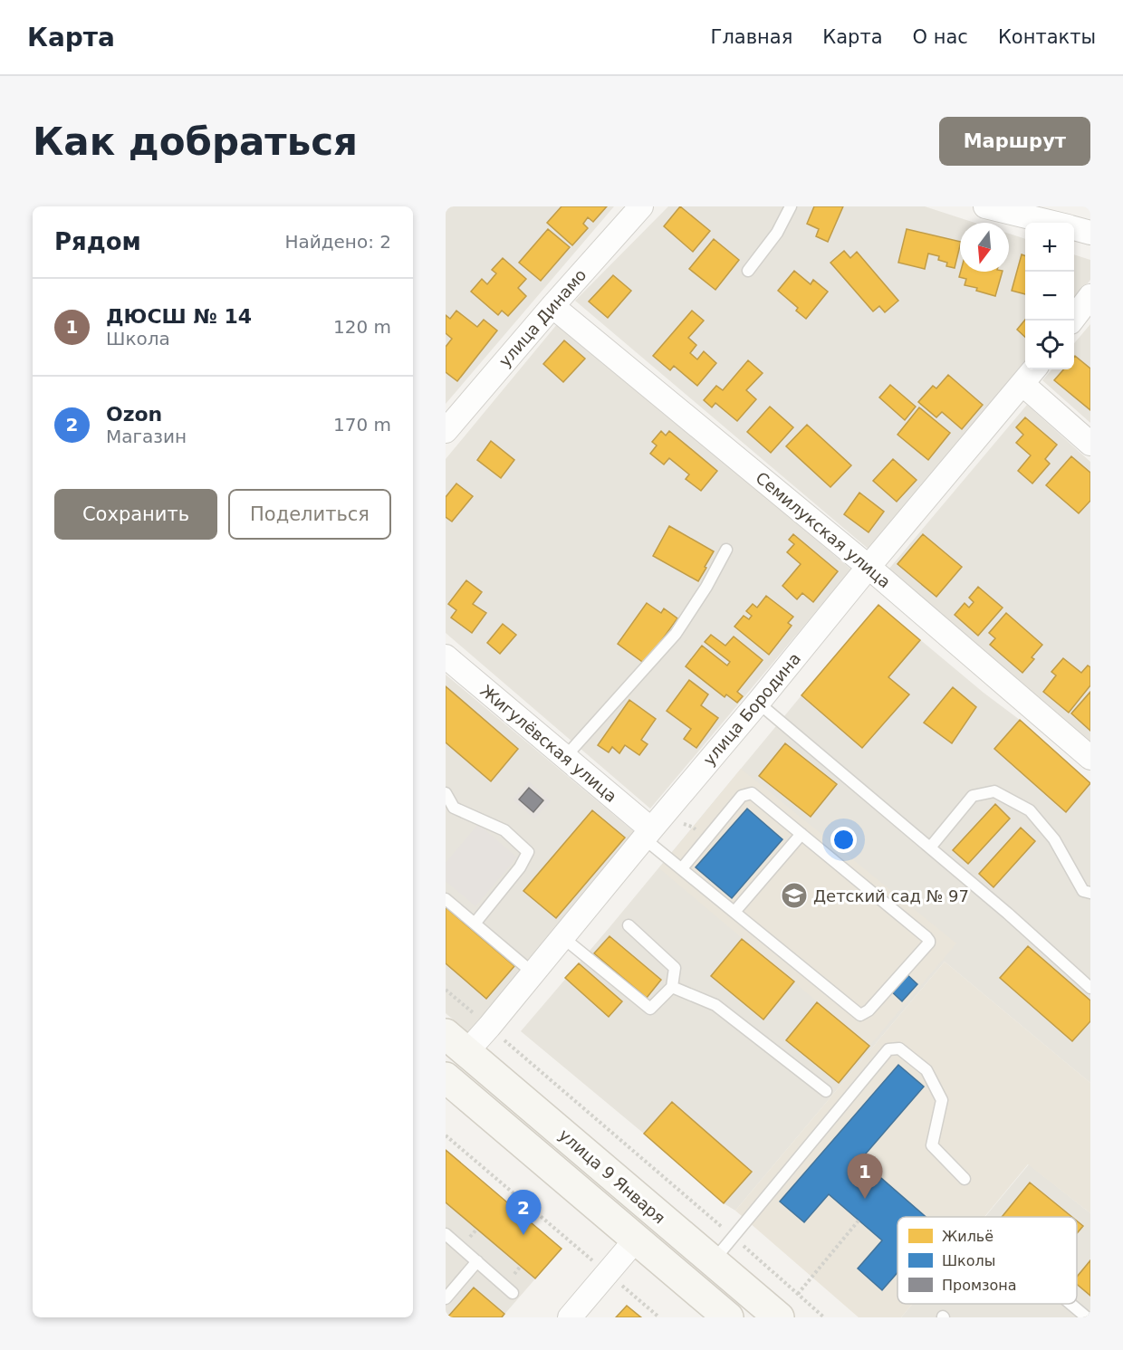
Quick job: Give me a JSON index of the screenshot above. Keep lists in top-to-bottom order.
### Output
{
  "streets": {
    "main road": ["улица 9 Января"],
    "street": [
      "улица Динамо",
      "Семилукская улица",
      "улица Бородина",
      "Жигулёвская улица"
    ]
  },
  "crossings": [
    ["улица Динамо", "Семилукская улица"],
    ["Семилукская улица", "улица Бородина"],
    ["улица Бородина", "Жигулёвская улица"],
    ["улица Бородина", "улица 9 Января"]
  ],
  "places": {
    "school or university": ["Детский сад № 97"]
  },
  "legend": ["Жильё", "Школы", "Промзона"],
  "north": "bottom",
  "page": {
    "header": "Карта",
    "nav": [
      "Главная",
      "Карта",
      "О нас",
      "Контакты"
    ],
    "buttons": [
      "Маршрут",
      ["Сохранить", "Поделиться"]
    ],
    "title": "Как добраться",
    "heading": ["Рядом", "Найдено: 2"],
    "map_buttons": ["+", "−"],
    "list": [
      {
        "mark": "1",
        "name": "ДЮСШ № 14",
        "note": "Школа",
        "value": "120 m"
      },
      {
        "mark": "2",
        "name": "Ozon",
        "note": "Магазин",
        "value": "170 m"
      }
    ],
    "pins": ["1", "2"]
  }
}
